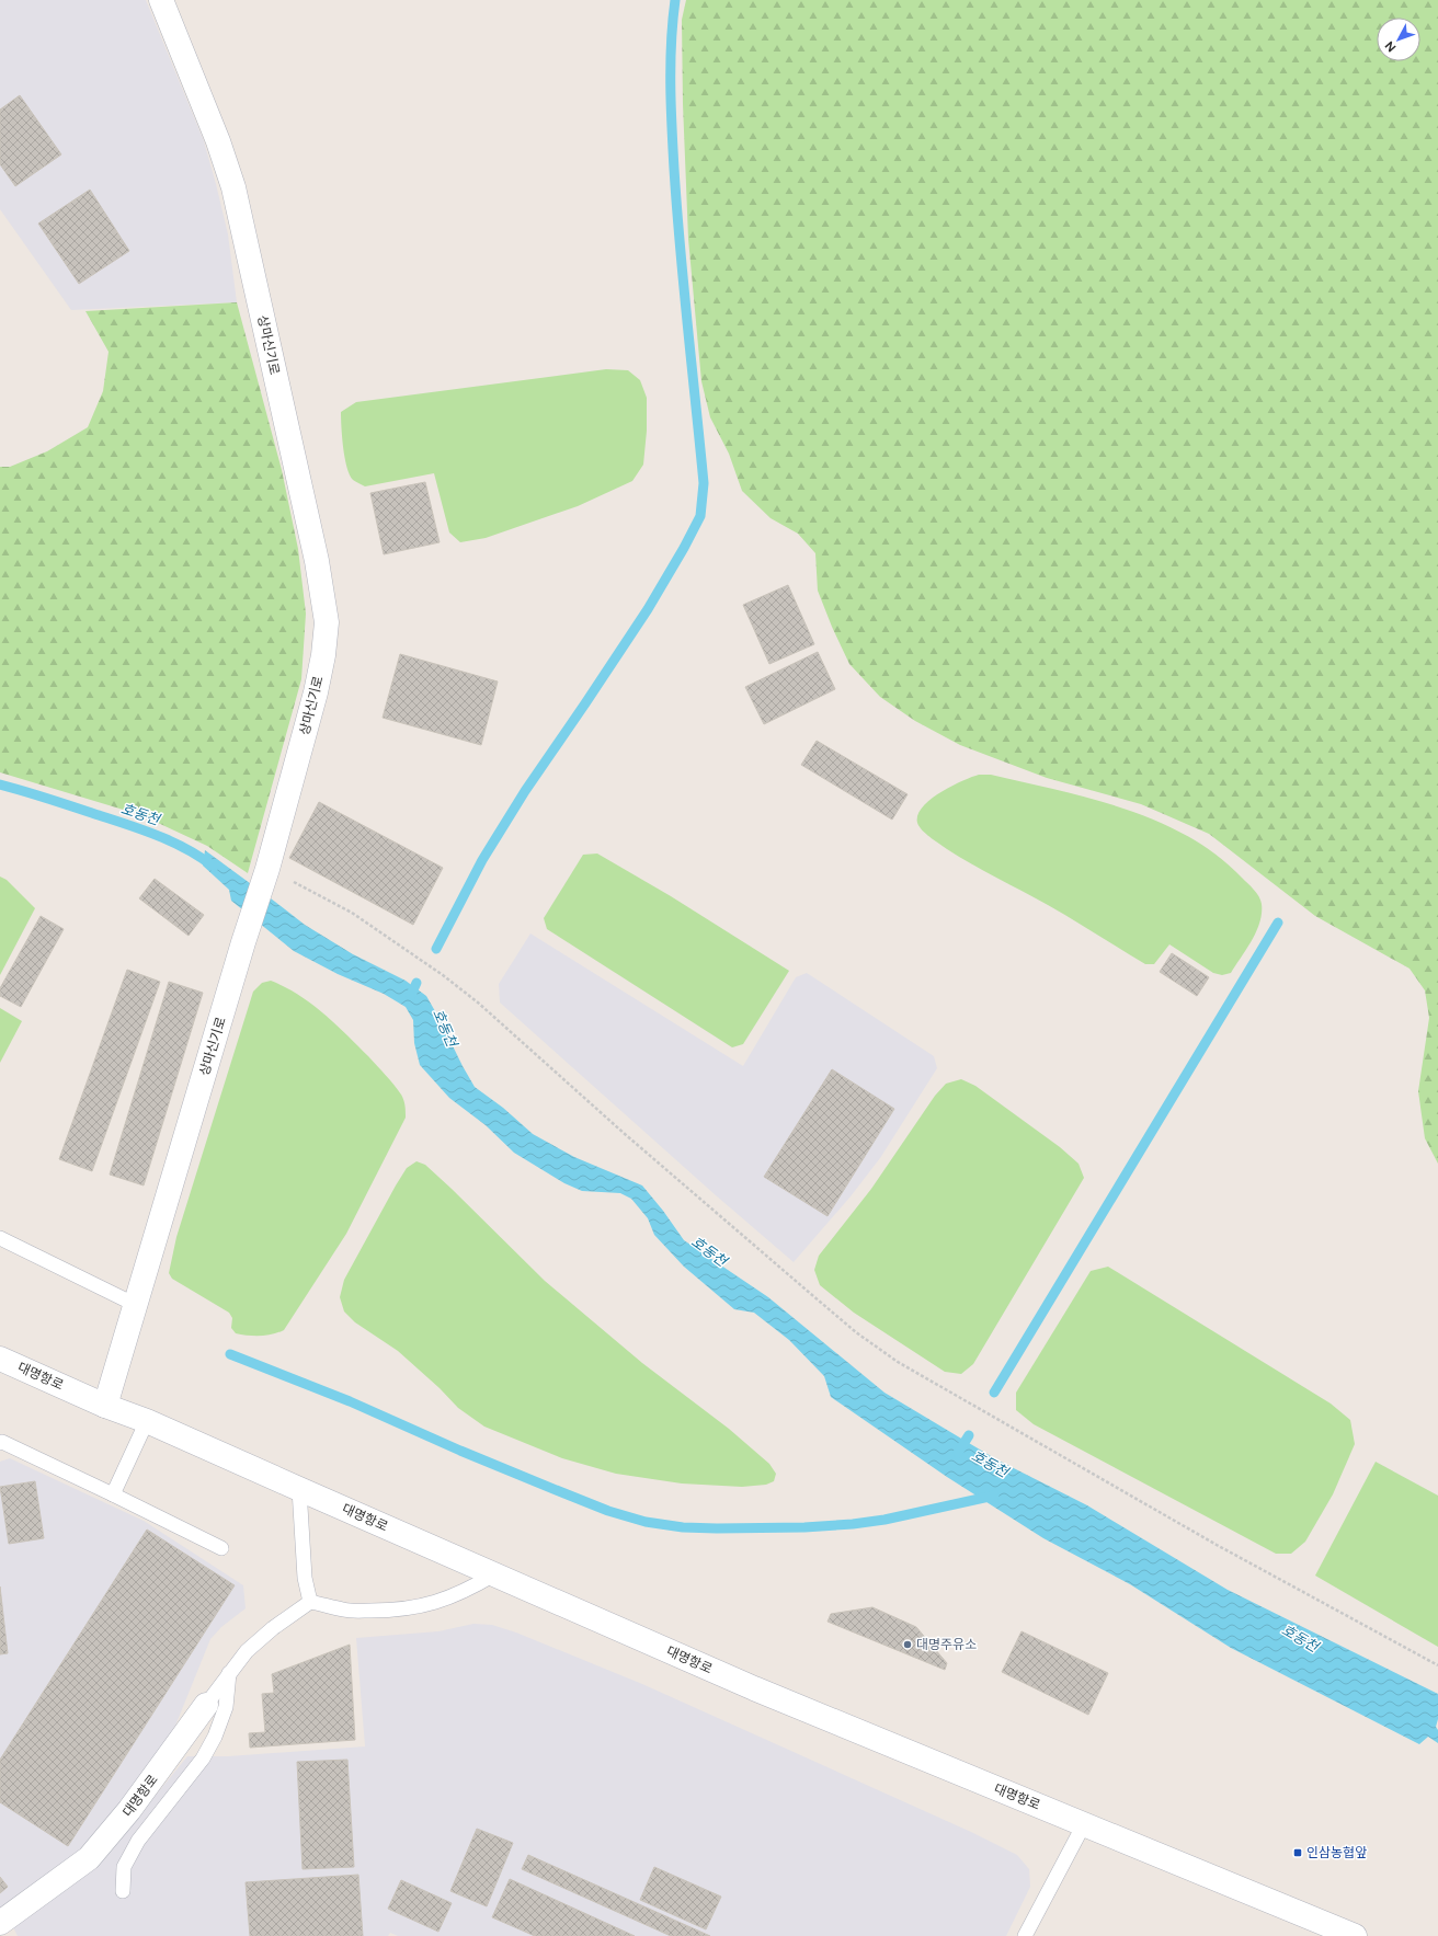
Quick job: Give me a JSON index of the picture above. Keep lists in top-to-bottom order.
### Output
{
  "streets": {
    "street": ["상마신기로", "대명항로"]
  },
  "crossings": [
    ["상마신기로", "대명항로"]
  ],
  "water": ["호동천"],
  "places": {
    "other": ["대명주유소"],
    "transit": ["인삼농협앞"]
  },
  "north": "bottom left"
}
